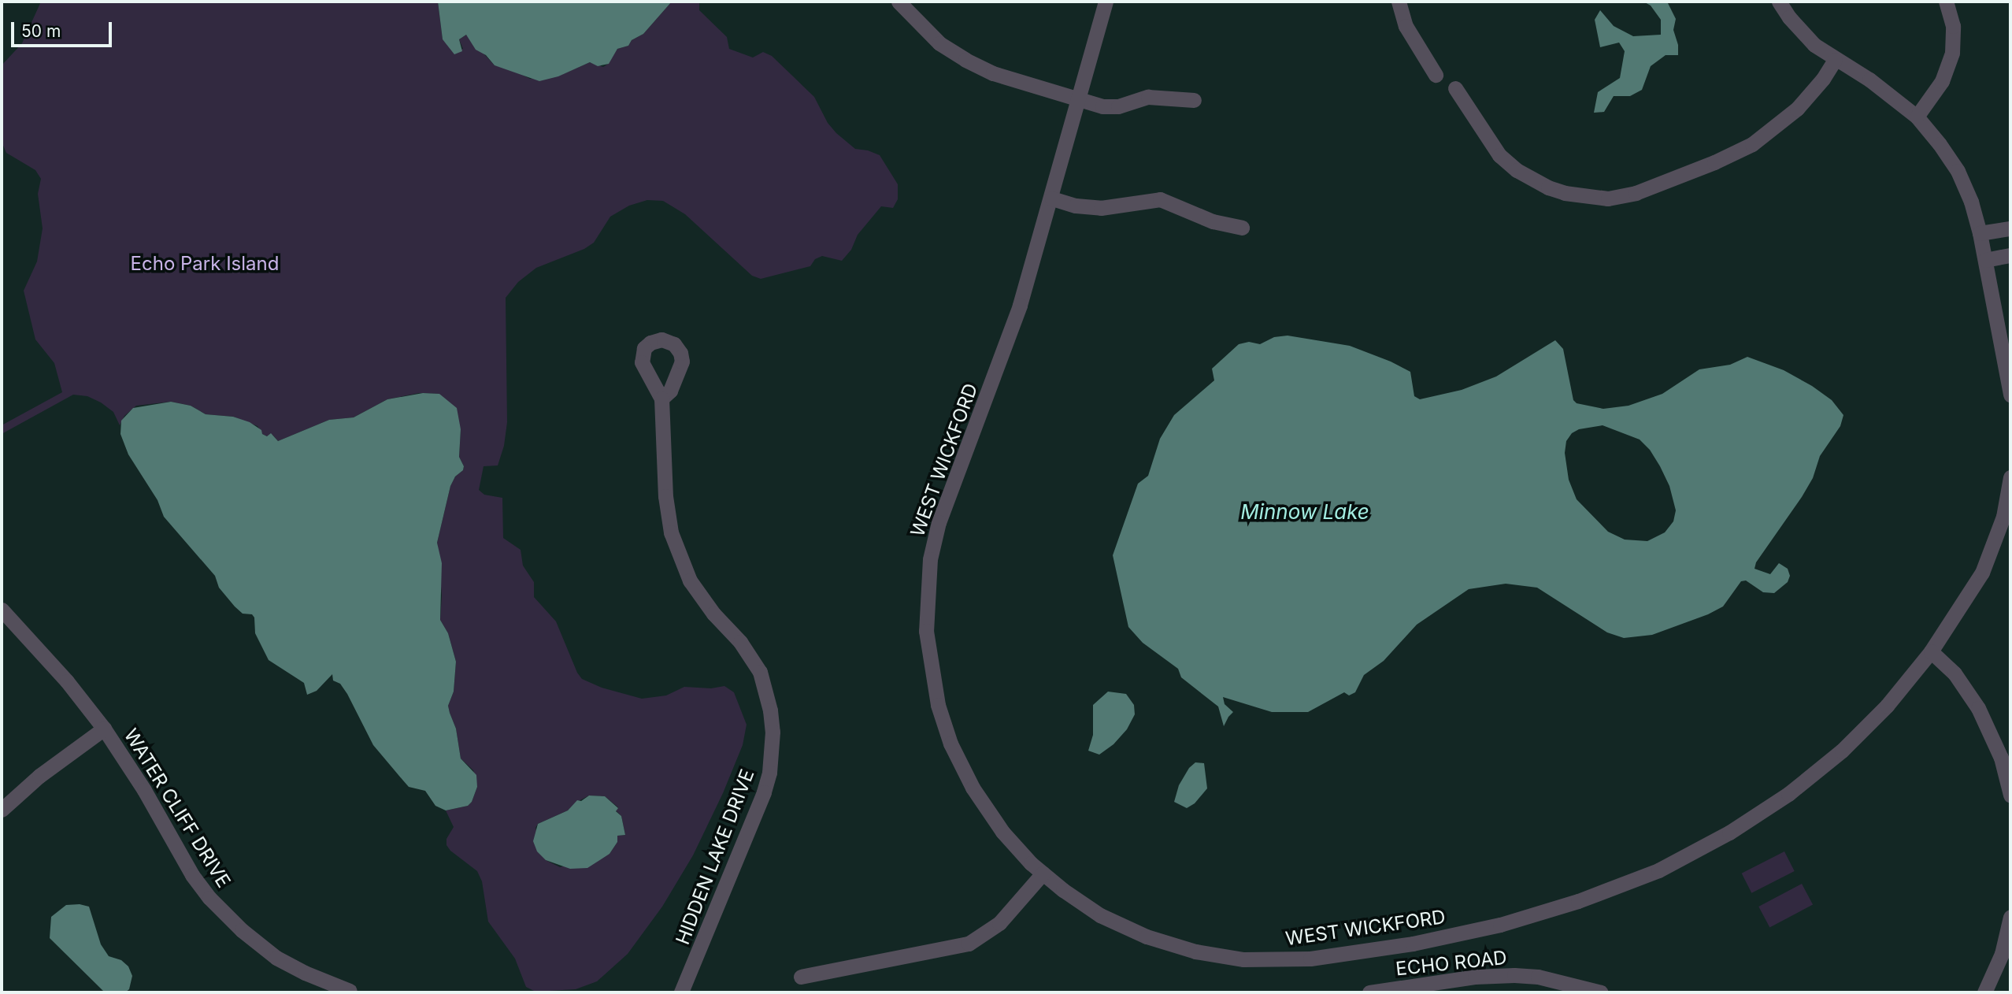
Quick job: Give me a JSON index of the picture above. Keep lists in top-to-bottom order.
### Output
{
  "streets": {
    "street": [
      "WEST WICKFORD",
      "WATER CLIFF DRIVE",
      "HIDDEN LAKE DRIVE",
      "ECHO ROAD"
    ]
  },
  "water": ["Minnow Lake"],
  "parks": ["Echo Park Island"],
  "scale_bar": "50 m"
}
